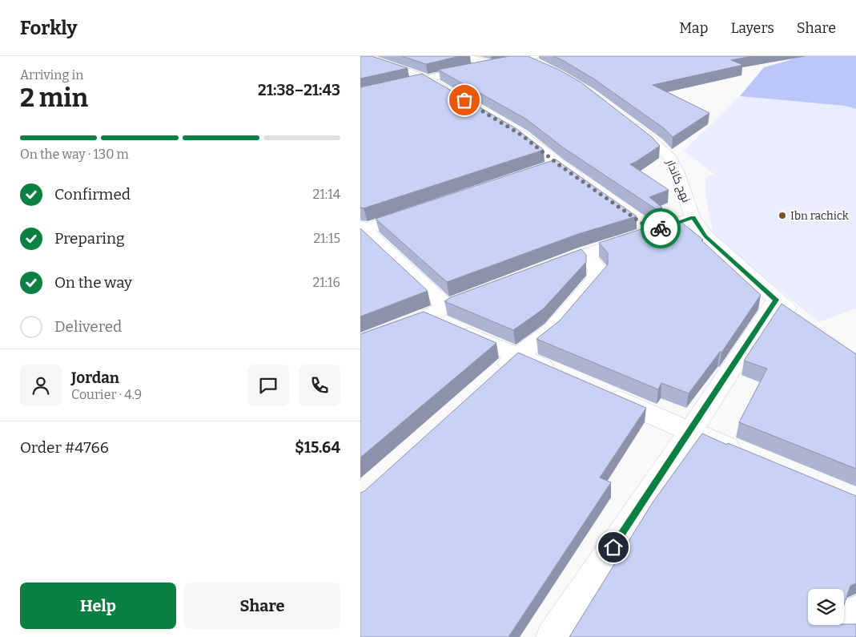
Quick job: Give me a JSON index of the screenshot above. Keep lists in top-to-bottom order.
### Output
{
  "streets": {
    "street": ["نهج كاندار"]
  },
  "places": ["Ibn rachick"],
  "page": {
    "header": "Forkly",
    "nav": ["Map", "Layers", "Share"],
    "heading": ["2 min", "Arriving in", "21:38–21:43"],
    "panel": [
      "Jordan",
      "Courier · 4.9",
      "Order #4766",
      "$15.64"
    ],
    "bar": "On the way · 130 m",
    "list": [
      ["Confirmed", "21:14"],
      ["Preparing", "21:15"],
      ["On the way", "21:16"],
      "Delivered"
    ],
    "buttons": ["Help", "Share"]
  }
}
